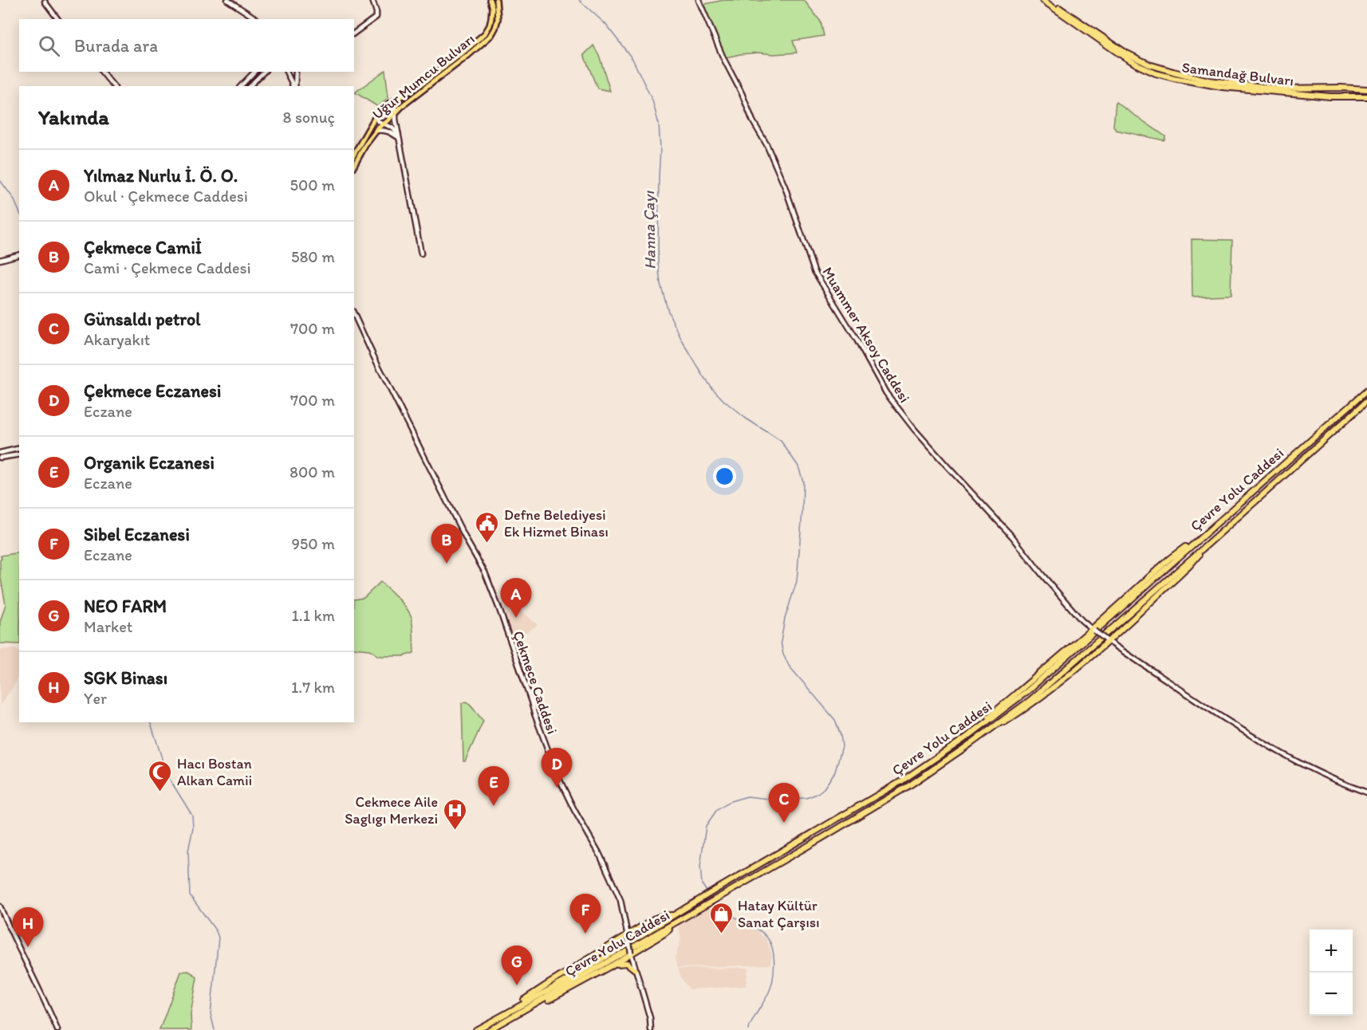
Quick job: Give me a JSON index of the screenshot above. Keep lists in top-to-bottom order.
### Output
{
  "streets": {
    "highway": ["Samandağ Bulvarı", "Çevre Yolu Caddesi"],
    "main road": ["Uğur Mumcu Bulvarı"],
    "street": ["Muammer Aksoy Caddesi", "Çekmece Caddesi"]
  },
  "water": ["Hanna Çayı"],
  "places": {
    "public building": ["Defne Belediyesi Ek Hizmet Binası"],
    "mosque": ["Hacı Bostan Alkan Camii"],
    "hospital": ["Cekmece Aile Saglıgı Merkezi"],
    "shop": ["Hatay Kültür Sanat Çarşısı"]
  },
  "page": {
    "search": "Burada ara",
    "heading": ["Yakında", "8 sonuç"],
    "list": [
      {
        "mark": "A",
        "name": "Yılmaz Nurlu İ. Ö. O.",
        "note": "Okul · Çekmece Caddesi",
        "value": "500 m"
      },
      {
        "mark": "B",
        "name": "Çekmece Camiİ",
        "note": "Cami · Çekmece Caddesi",
        "value": "580 m"
      },
      {
        "mark": "C",
        "name": "Günsaldı petrol",
        "note": "Akaryakıt",
        "value": "700 m"
      },
      {
        "mark": "D",
        "name": "Çekmece Eczanesi",
        "note": "Eczane",
        "value": "700 m"
      },
      {
        "mark": "E",
        "name": "Organik Eczanesi",
        "note": "Eczane",
        "value": "800 m"
      },
      {
        "mark": "F",
        "name": "Sibel Eczanesi",
        "note": "Eczane",
        "value": "950 m"
      },
      {
        "mark": "G",
        "name": "NEO FARM",
        "note": "Market",
        "value": "1.1 km"
      },
      {
        "mark": "H",
        "name": "SGK Binası",
        "note": "Yer",
        "value": "1.7 km"
      }
    ],
    "pins": [
      "B",
      "A",
      "D",
      "E",
      "C",
      "F",
      "H",
      "G"
    ],
    "map_buttons": ["+", "−"]
  }
}
